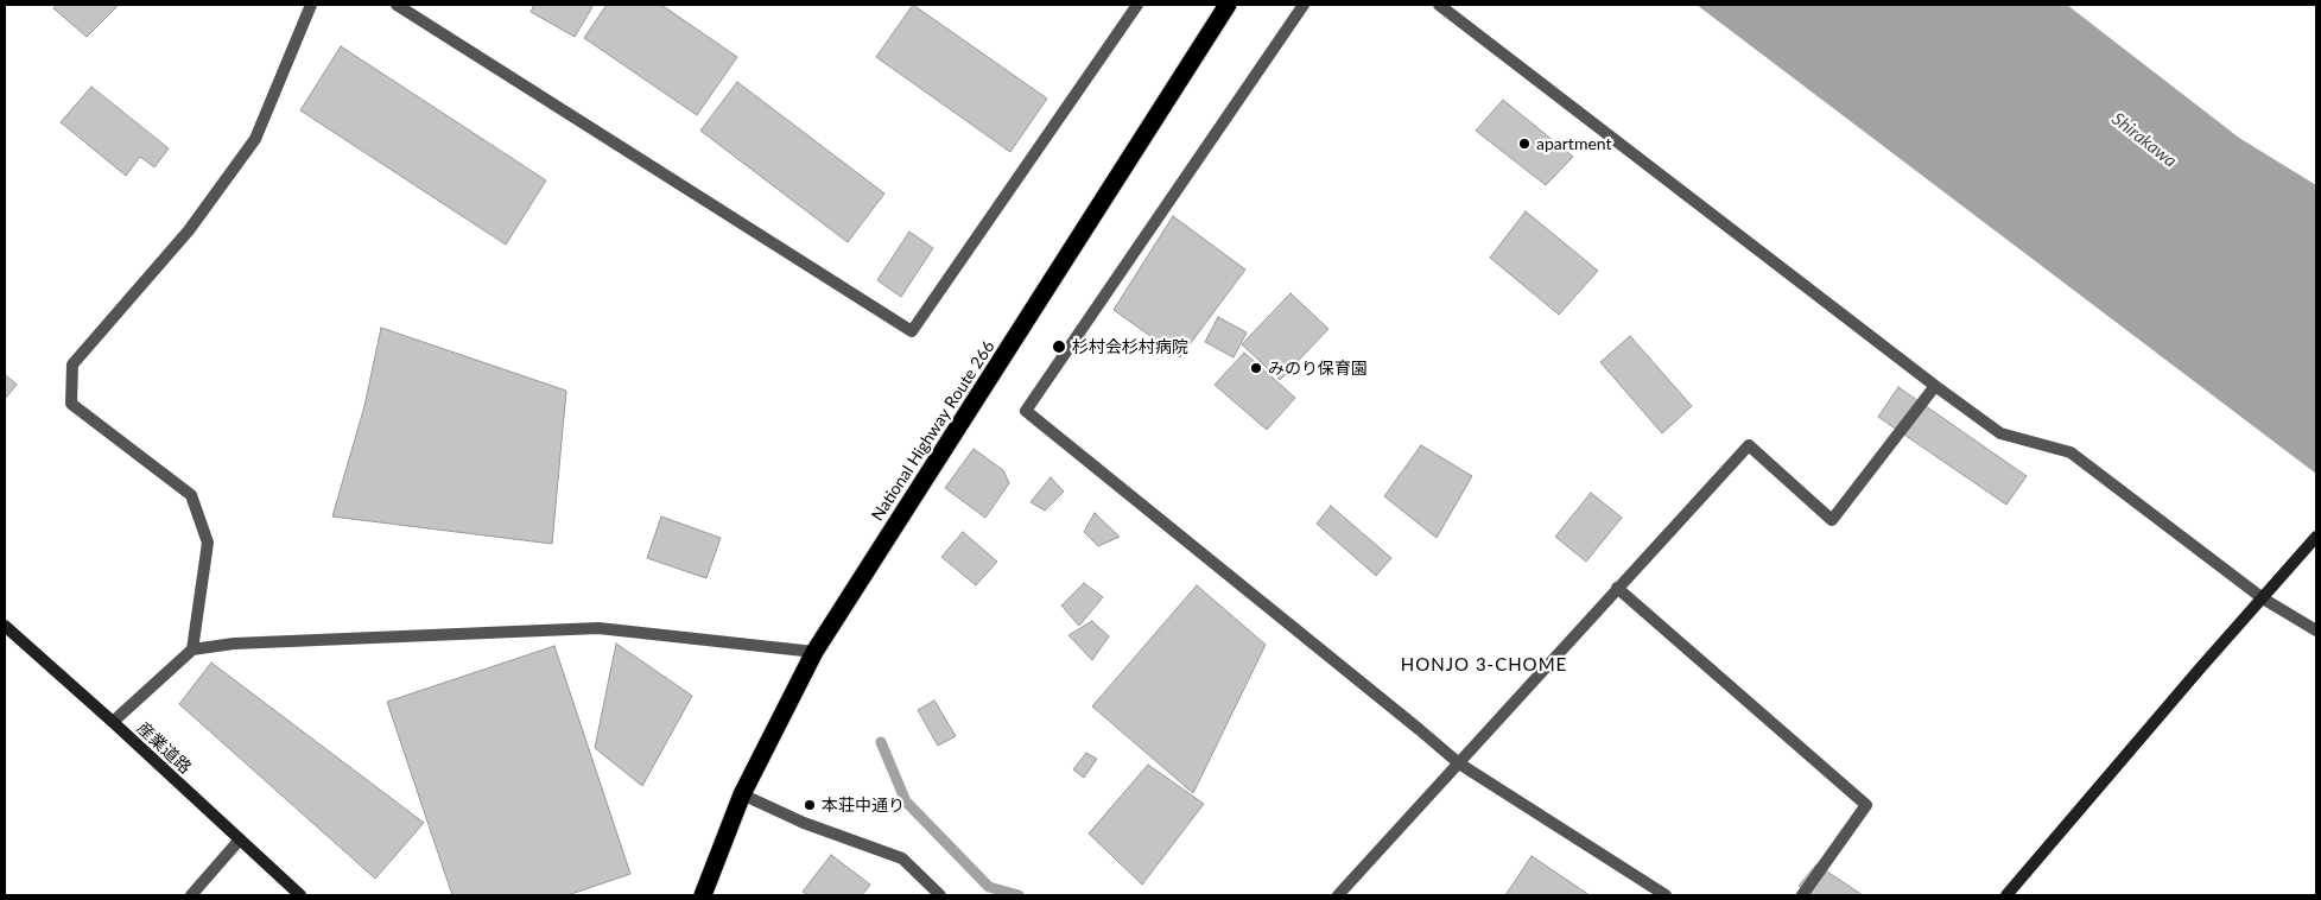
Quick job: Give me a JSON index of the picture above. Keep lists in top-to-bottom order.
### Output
{
  "streets": {
    "highway": ["National Highway Route 266"],
    "street": ["産業道路"]
  },
  "districts": ["HONJO 3-CHOME"],
  "water": ["Shirakawa"],
  "places": [
    "apartment",
    "杉村会杉村病院",
    "みのり保育園",
    "本荘中通り"
  ]
}
